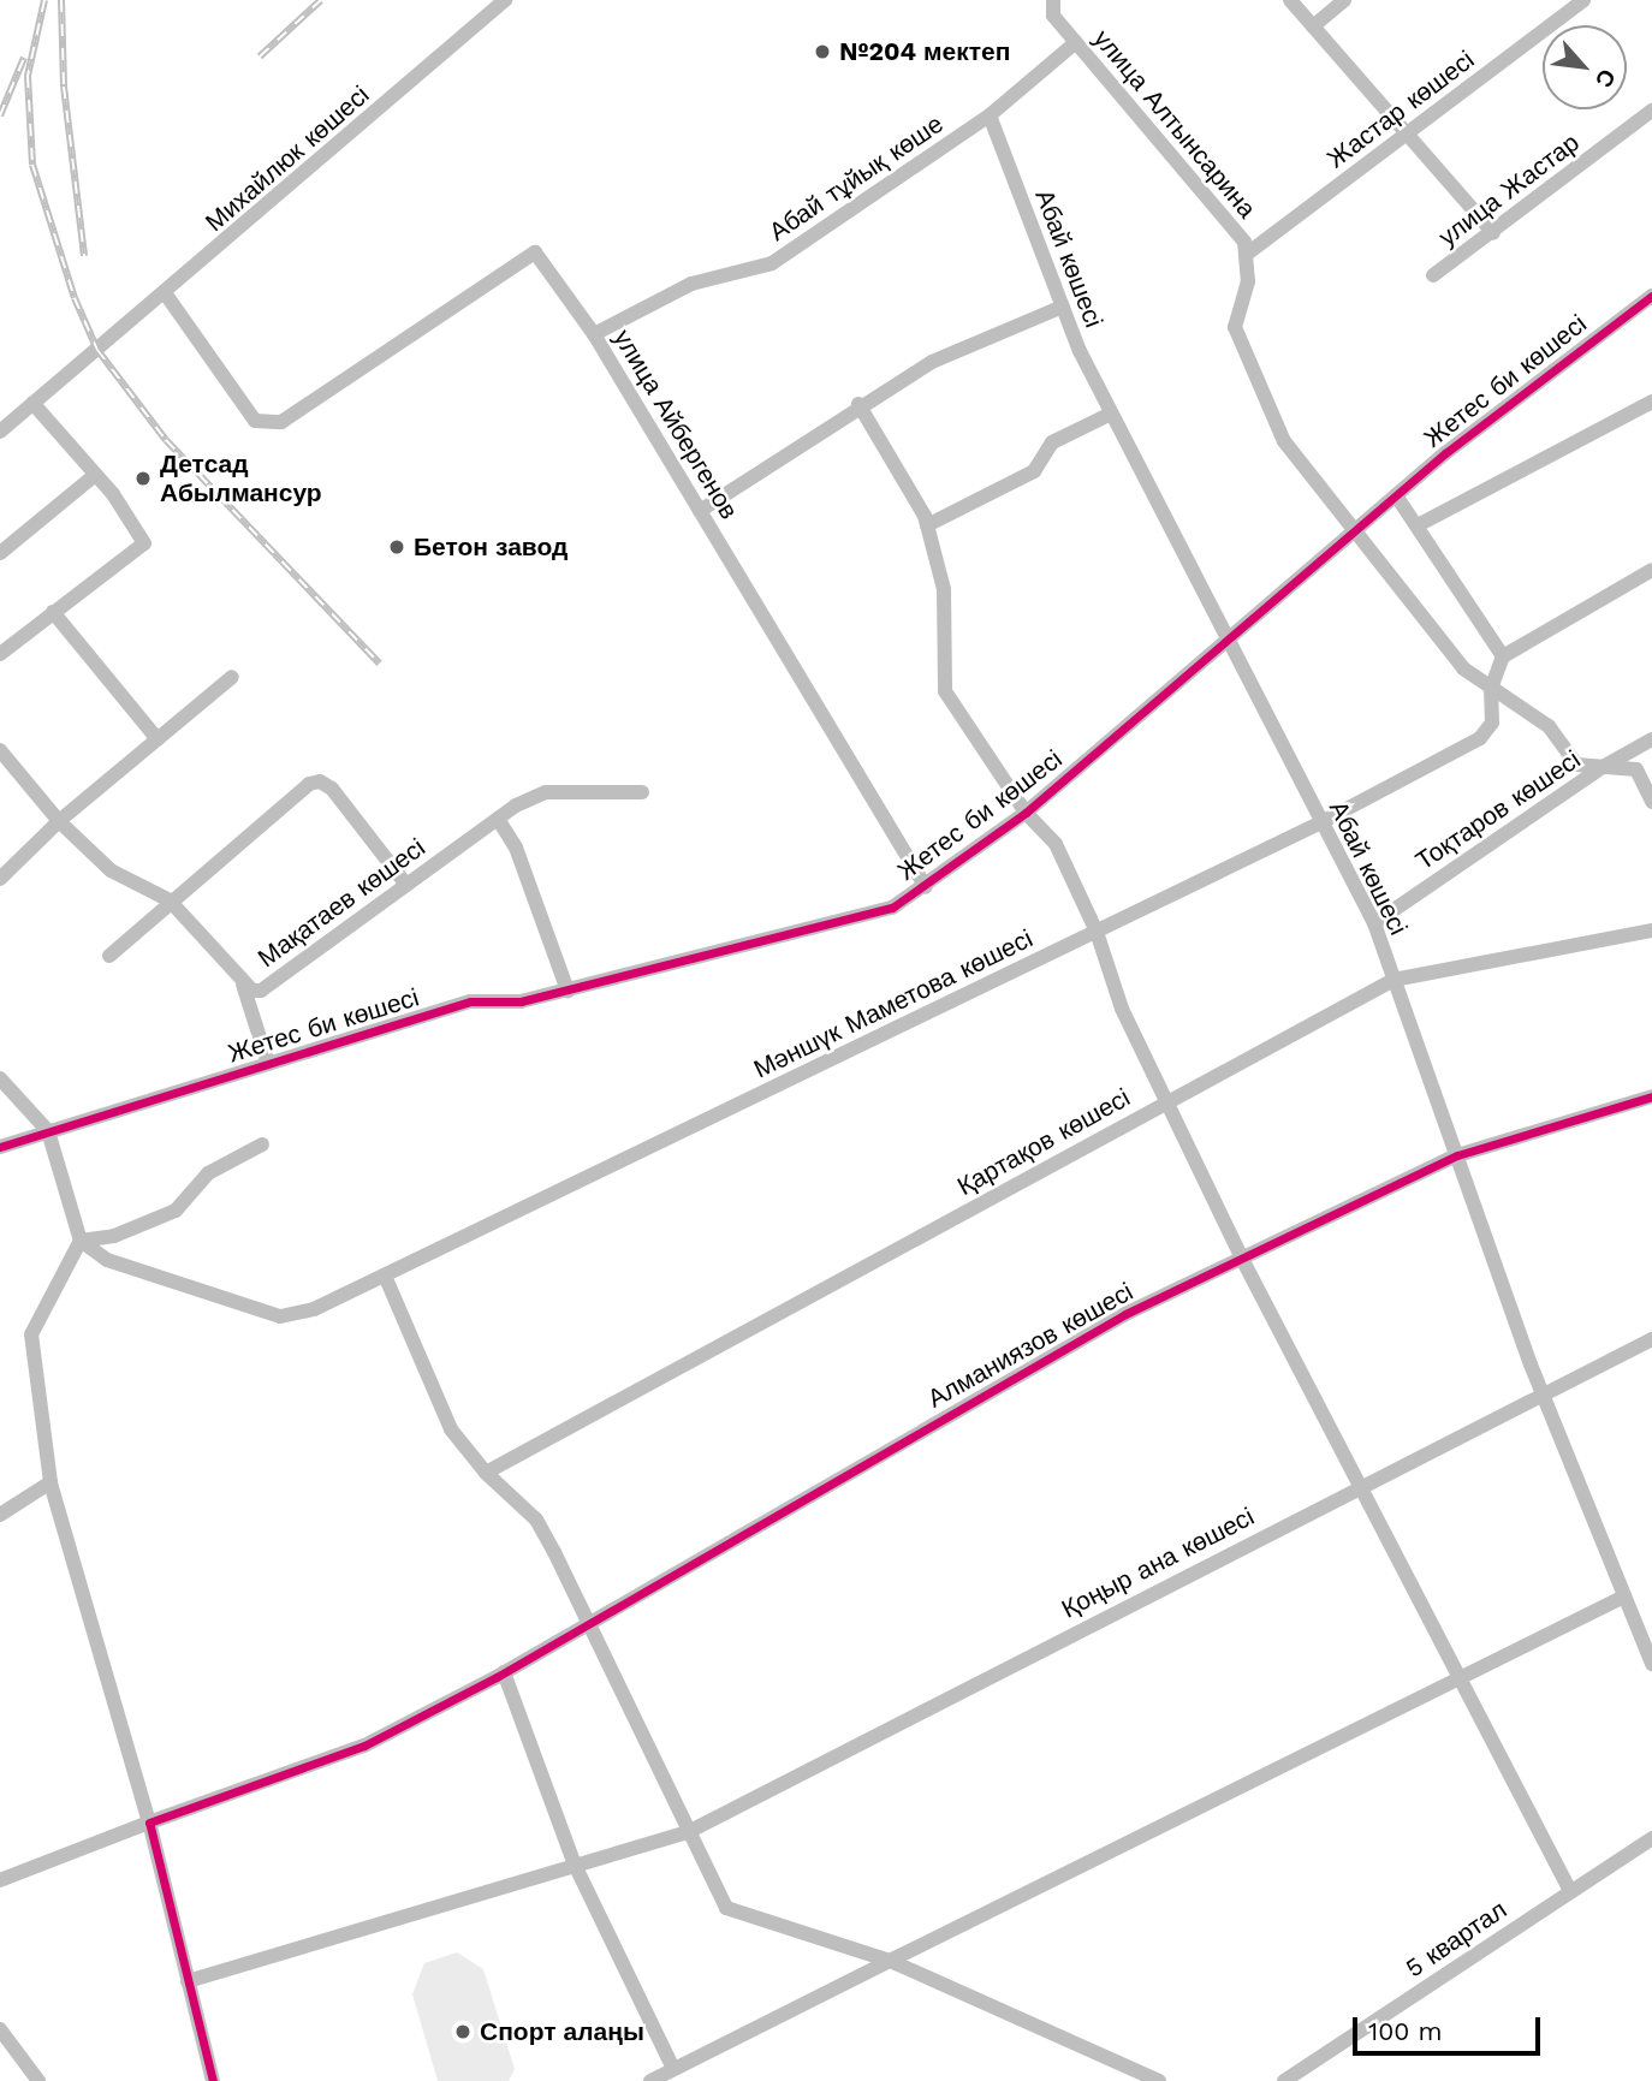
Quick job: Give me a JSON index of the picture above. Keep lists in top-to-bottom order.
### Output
{
  "streets": {
    "street": [
      "Жастар көшесі",
      "улица Алтынсарина",
      "Михайлюк көшесі",
      "Абай тұйық көше",
      "улица Жастар",
      "Абай көшесі",
      "Жетес би көшесі",
      "улица Айбергенов",
      "Тоқтаров көшесі",
      "Мақатаев көшесі",
      "Мәншүк Маметова көшесі",
      "Қартақов көшесі",
      "Алманиязов көшесі",
      "Қоңыр ана көшесі",
      "5 квартал"
    ]
  },
  "crossings": [
    ["Жастар көшесі", "улица Алтынсарина"],
    ["улица Алтынсарина", "Абай тұйық көше"],
    ["улица Алтынсарина", "Жетес би көшесі"],
    ["улица Алтынсарина", "Тоқтаров көшесі"],
    ["улица Алтынсарина", "Мәншүк Маметова көшесі"],
    ["Михайлюк көшесі", "улица Айбергенов"],
    ["Абай тұйық көше", "Абай көшесі"],
    ["Абай тұйық көше", "улица Айбергенов"],
    ["Абай көшесі", "Жетес би көшесі"],
    ["Абай көшесі", "Тоқтаров көшесі"],
    ["Абай көшесі", "Мәншүк Маметова көшесі"],
    ["Абай көшесі", "Қартақов көшесі"],
    ["Абай көшесі", "Алманиязов көшесі"],
    ["Абай көшесі", "Қоңыр ана көшесі"],
    ["Жетес би көшесі", "улица Айбергенов"]
  ],
  "places": [
    "№204 мектеп",
    "Детсад Абылмансур",
    "Бетон завод",
    "Спорт алаңы"
  ],
  "scale_bar": "100 m",
  "north": "bottom right"
}
